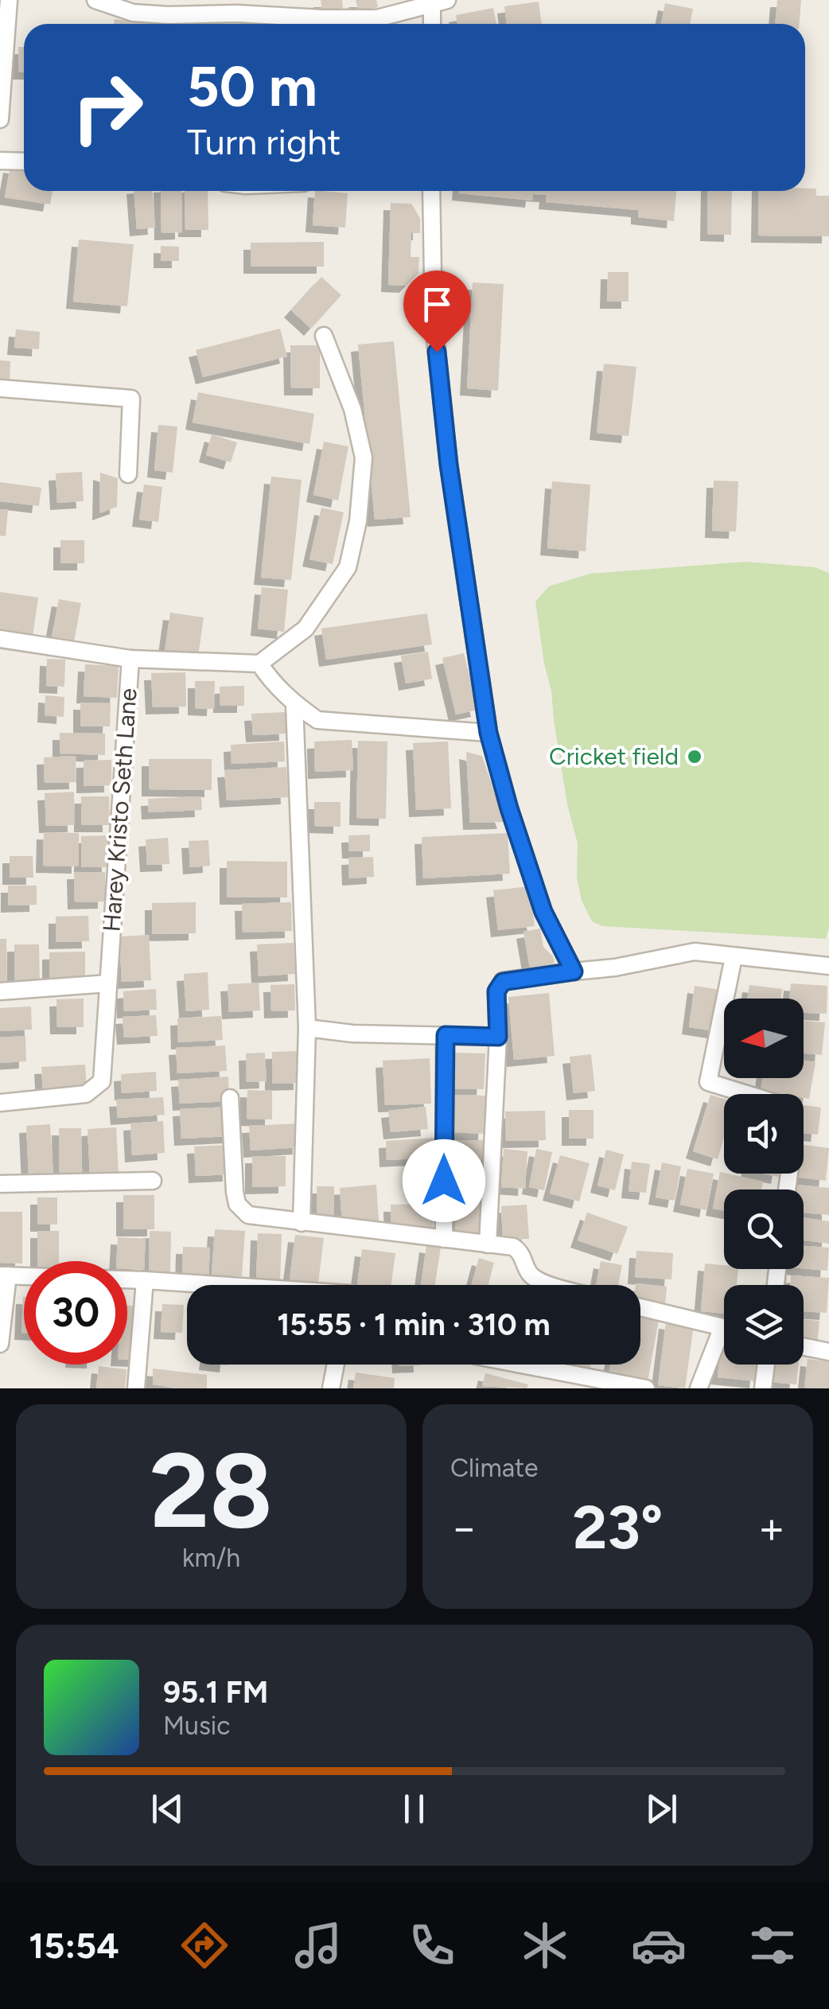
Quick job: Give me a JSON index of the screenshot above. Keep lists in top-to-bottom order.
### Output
{
  "streets": {
    "street": ["Harey Kristo Seth Lane"]
  },
  "places": ["Cricket field"],
  "north": "left",
  "page": {
    "turn": ["50 m", "Turn right"],
    "limit": "30",
    "trip": "15:55 · 1 min · 310 m",
    "tile": [
      ["28", "km/h"],
      "Climate"
    ],
    "heat": ["−", "23°", "+"],
    "song": ["95.1 FM", "Music"],
    "tabs": "15:54"
  }
}
